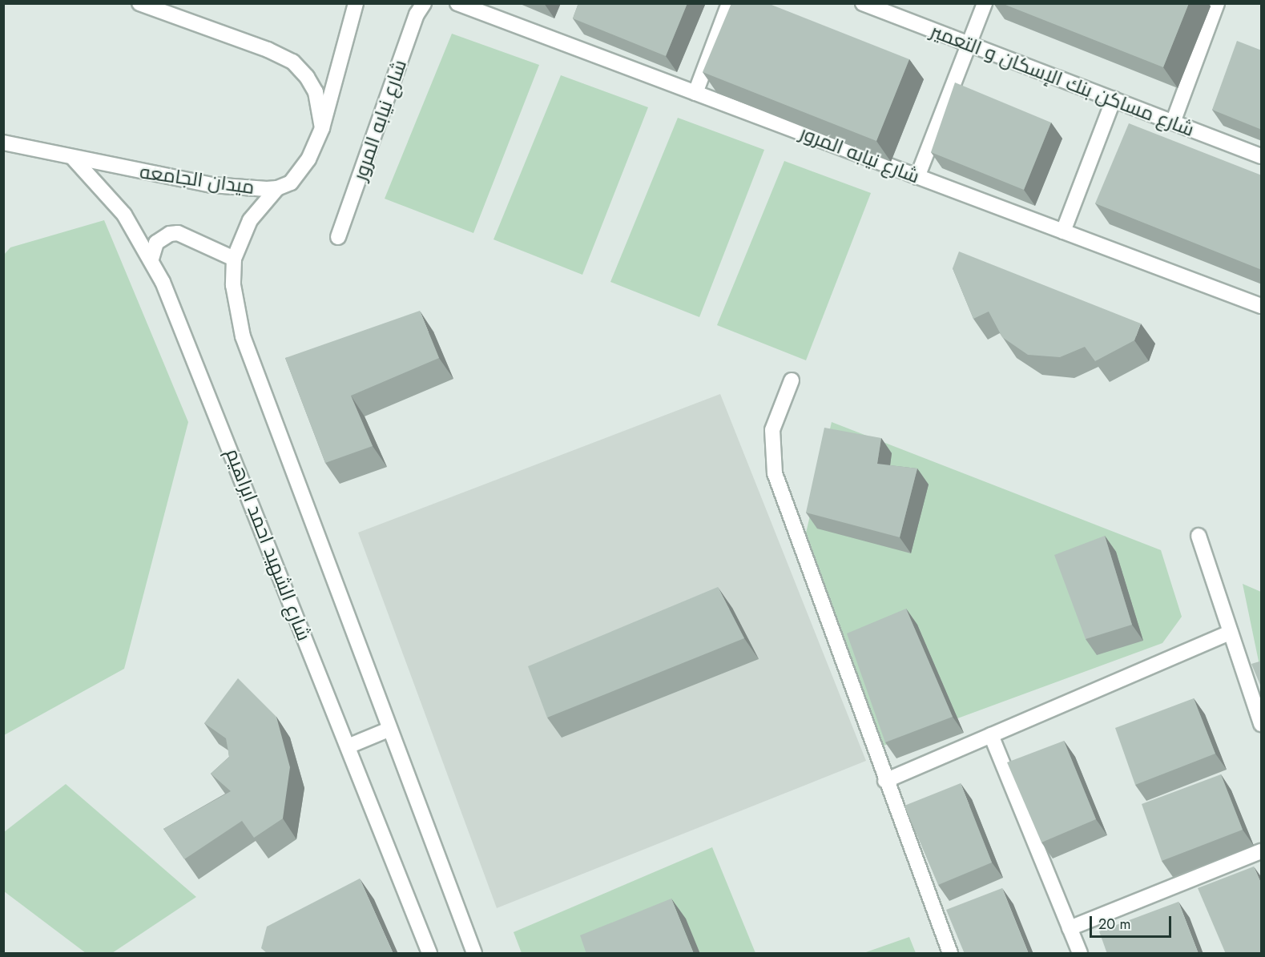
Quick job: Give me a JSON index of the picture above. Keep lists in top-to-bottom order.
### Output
{
  "streets": {
    "street": [
      "شارع مساكن بنك الإسكان و التعمير",
      "شارع نيابه المرور",
      "ميدان الجامعه",
      "شارع الشهيد احمد ابراهيم"
    ]
  },
  "crossings": [
    ["ميدان الجامعه", "شارع الشهيد احمد ابراهيم"]
  ],
  "scale_bar": "20 m"
}
